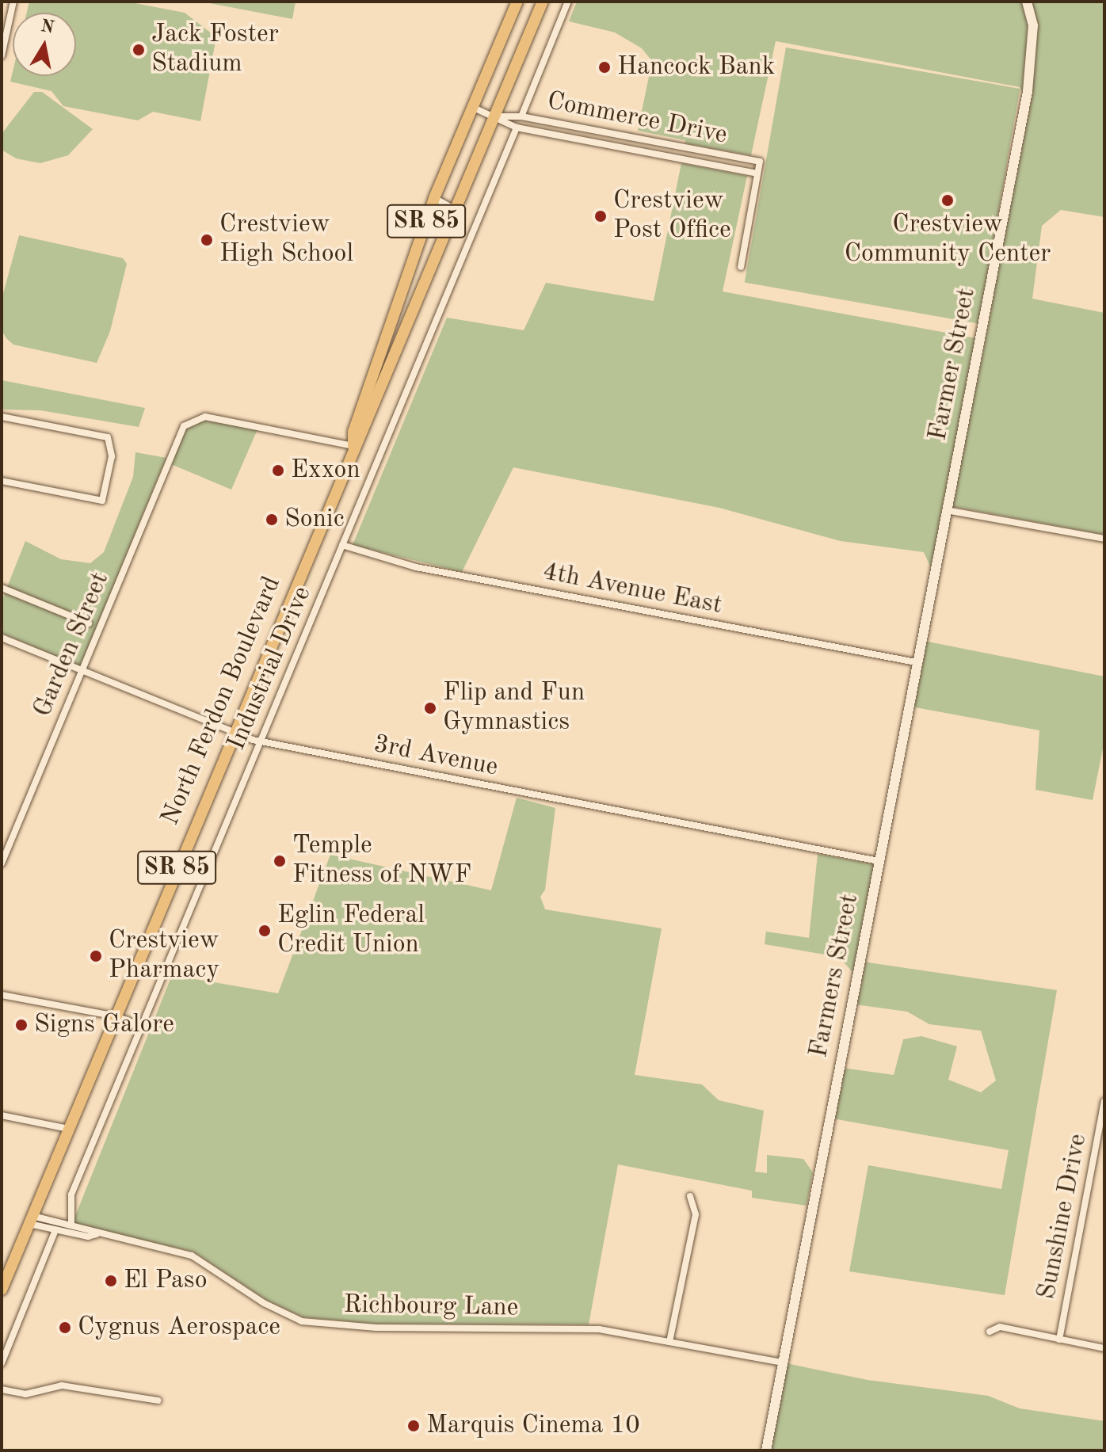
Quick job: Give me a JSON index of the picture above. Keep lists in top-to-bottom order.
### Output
{
  "streets": {
    "main road": ["SR 85", "North Ferdon Boulevard"],
    "street": [
      "Commerce Drive",
      "Farmer Street",
      "4th Avenue East",
      "Garden Street",
      "Industrial Drive",
      "3rd Avenue",
      "Farmers Street",
      "Sunshine Drive",
      "Richbourg Lane"
    ]
  },
  "crossings": [
    ["Commerce Drive", "Industrial Drive"],
    ["Commerce Drive", "North Ferdon Boulevard"],
    ["Farmer Street", "Farmers Street"],
    ["4th Avenue East", "Industrial Drive"],
    ["4th Avenue East", "Farmers Street"],
    ["Garden Street", "North Ferdon Boulevard"],
    ["Garden Street", "3rd Avenue"],
    ["Industrial Drive", "3rd Avenue"],
    ["Industrial Drive", "Richbourg Lane"],
    ["North Ferdon Boulevard", "3rd Avenue"],
    ["North Ferdon Boulevard", "Richbourg Lane"],
    ["3rd Avenue", "Farmers Street"],
    ["Farmers Street", "Richbourg Lane"]
  ],
  "places": [
    "Jack Foster Stadium",
    "Hancock Bank",
    "Crestview Community Center",
    "Crestview Post Office",
    "Crestview High School",
    "Exxon",
    "Sonic",
    "Flip and Fun Gymnastics",
    "Temple Fitness of NWF",
    "Eglin Federal Credit Union",
    "Crestview Pharmacy",
    "Signs Galore",
    "El Paso",
    "Cygnus Aerospace",
    "Marquis Cinema 10"
  ],
  "north": "top"
}
